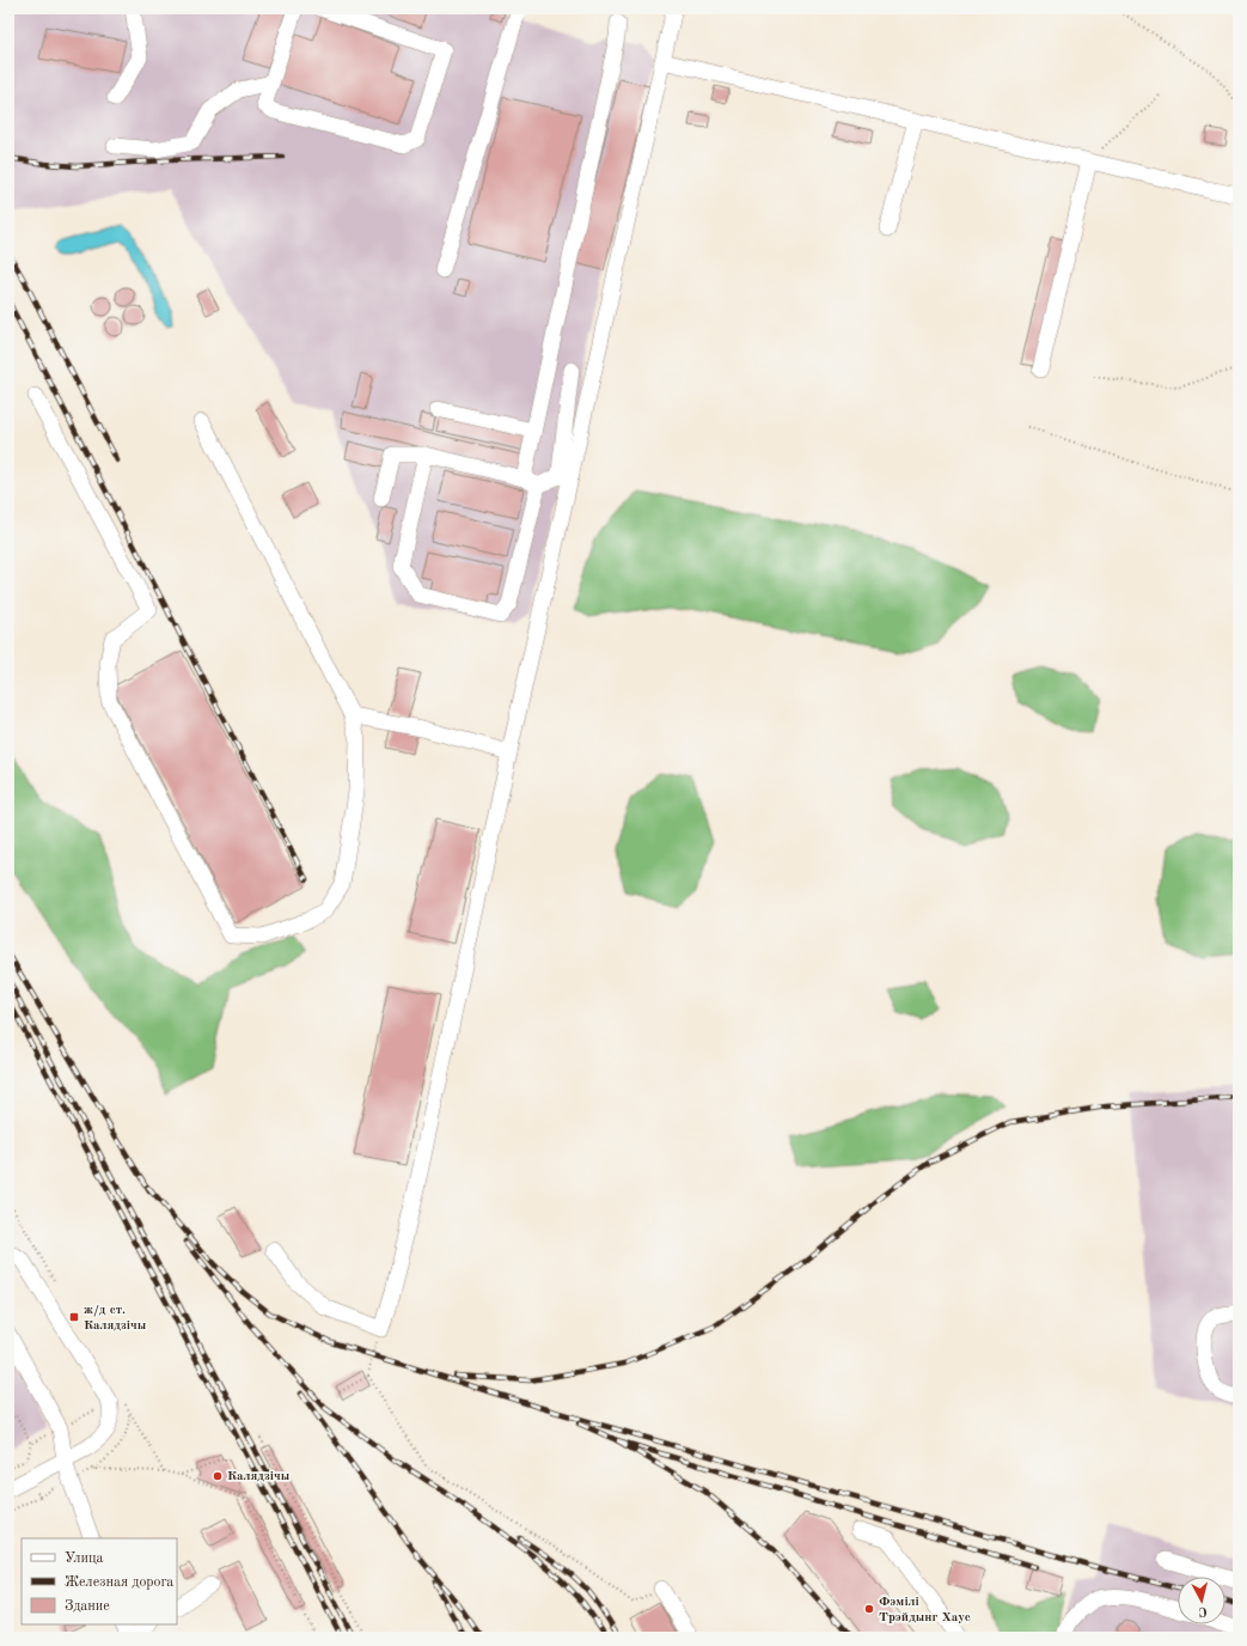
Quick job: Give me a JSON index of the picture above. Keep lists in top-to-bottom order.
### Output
{
  "places": {
    "transit": ["ж/д ст. Калядзічы"],
    "other": ["Калядзічы", "Фэмілі Трэйдынг Хаус"]
  },
  "legend": ["Улица", "Железная дорога", "Здание"],
  "north": "bottom"
}
